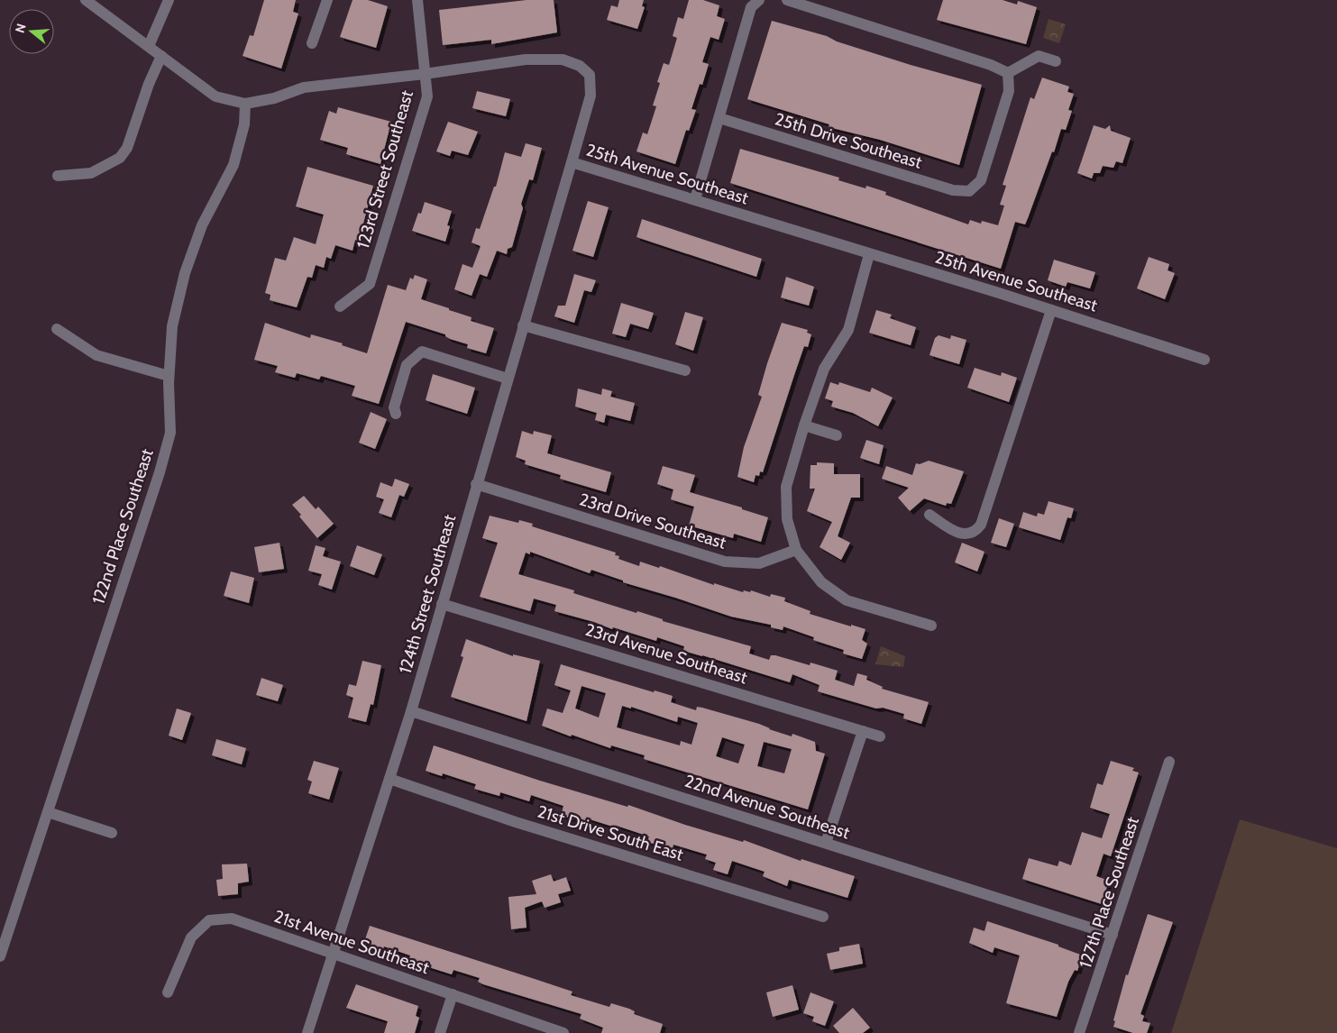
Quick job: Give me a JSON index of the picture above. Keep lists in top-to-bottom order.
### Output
{
  "streets": {
    "street": [
      "25th Drive Southeast",
      "123rd Street Southeast",
      "25th Avenue Southeast",
      "23rd Drive Southeast",
      "122nd Place Southeast",
      "124th Street Southeast",
      "23rd Avenue Southeast",
      "22nd Avenue Southeast",
      "21st Drive South East",
      "127th Place Southeast",
      "21st Avenue Southeast"
    ]
  },
  "crossings": [
    ["123rd Street Southeast", "25th Avenue Southeast"],
    ["25th Avenue Southeast", "122nd Place Southeast"],
    ["25th Avenue Southeast", "124th Street Southeast"],
    ["23rd Drive Southeast", "124th Street Southeast"],
    ["124th Street Southeast", "23rd Avenue Southeast"],
    ["124th Street Southeast", "22nd Avenue Southeast"],
    ["124th Street Southeast", "21st Drive South East"],
    ["124th Street Southeast", "21st Avenue Southeast"],
    ["22nd Avenue Southeast", "127th Place Southeast"]
  ],
  "north": "left"
}
